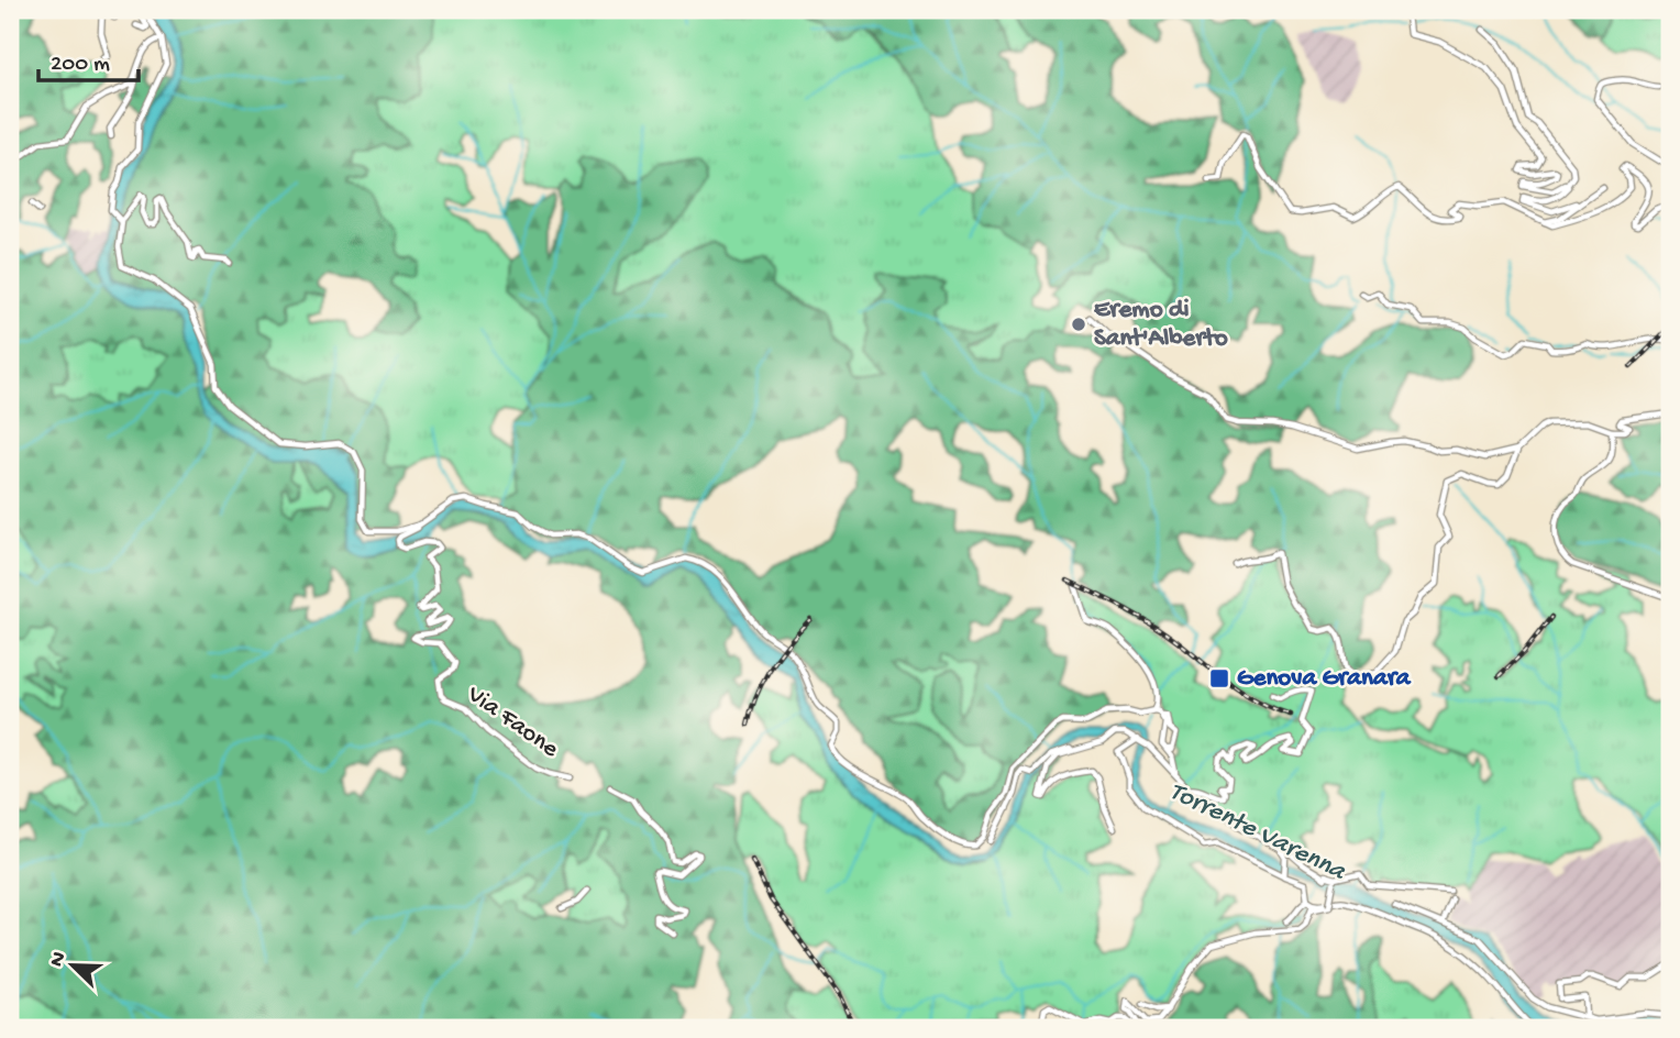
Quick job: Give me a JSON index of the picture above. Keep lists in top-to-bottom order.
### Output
{
  "streets": {
    "street": ["Via Faone"]
  },
  "water": ["Torrente Varenna"],
  "places": {
    "other": ["Eremo di Sant'Alberto"],
    "transit": ["Genova Granara"]
  },
  "scale_bar": "200 m",
  "north": "top left"
}
